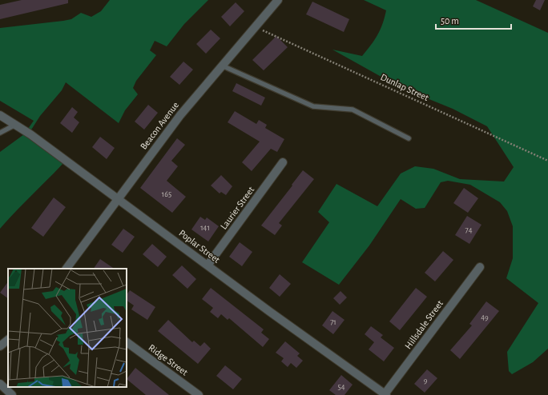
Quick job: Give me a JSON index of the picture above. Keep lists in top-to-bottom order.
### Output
{
  "streets": {
    "street": [
      "Beacon Avenue",
      "Laurier Street",
      "Poplar Street",
      "Hillsdale Street",
      "Ridge Street"
    ],
    "path": ["Dunlap Street"]
  },
  "crossings": [
    ["Dunlap Street", "Beacon Avenue"],
    ["Beacon Avenue", "Poplar Street"],
    ["Laurier Street", "Poplar Street"],
    ["Poplar Street", "Hillsdale Street"]
  ],
  "house_numbers": [
    "165",
    "141",
    "74",
    "49",
    "71",
    "9",
    "54"
  ],
  "scale_bar": "50 m"
}
